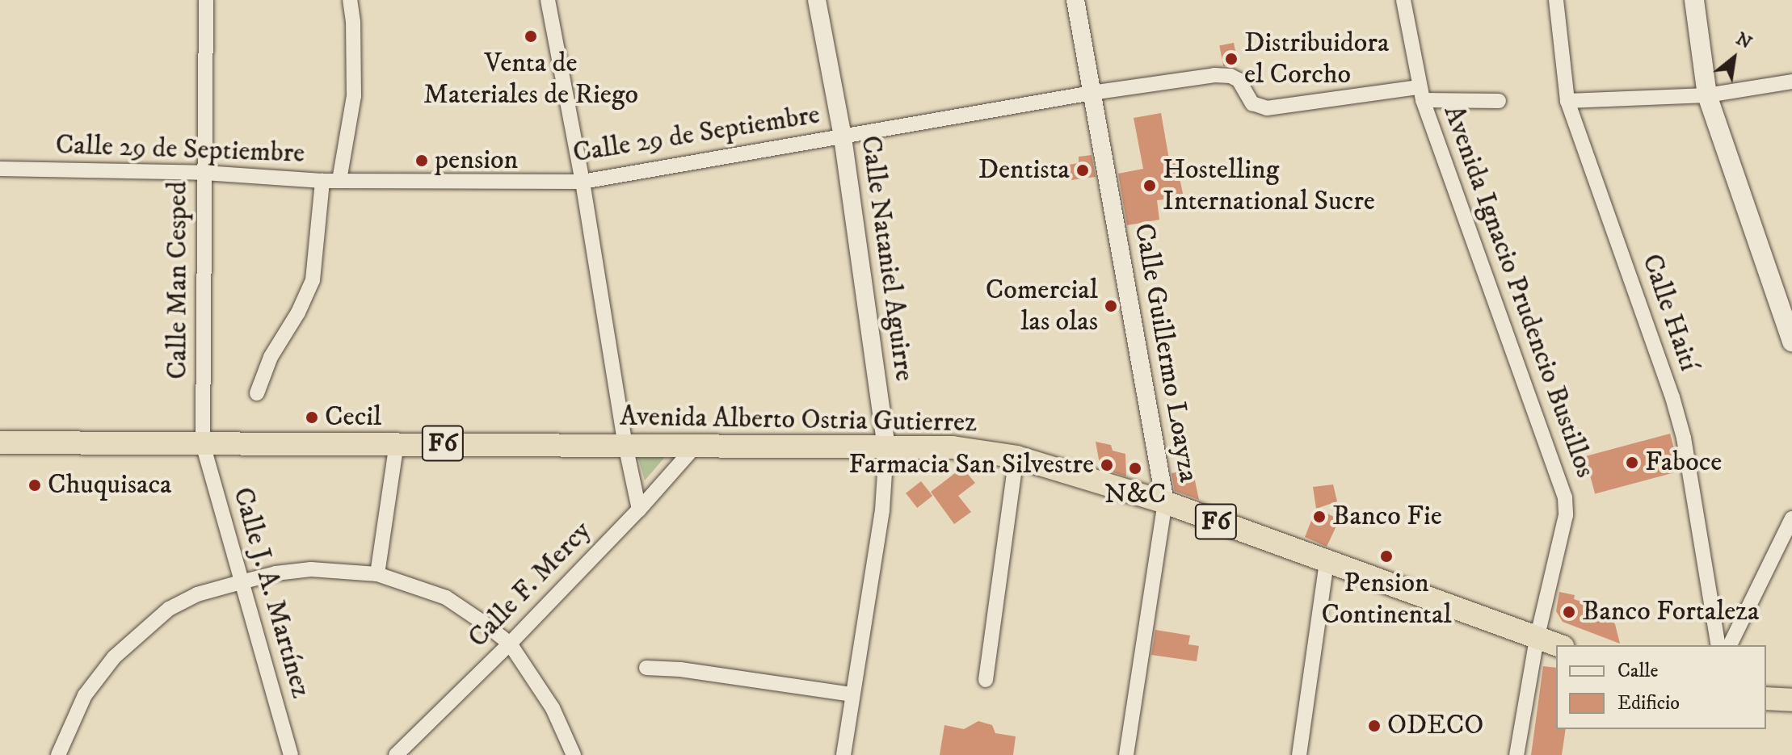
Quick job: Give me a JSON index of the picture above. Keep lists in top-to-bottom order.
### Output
{
  "streets": {
    "highway": ["Avenida Alberto Ostria Gutierrez", "F6"],
    "street": [
      "Calle 29 de Septiembre",
      "Calle Nataniel Aguirre",
      "Calle Man Cesped",
      "Avenida Ignacio Prudencio Bustillos",
      "Calle Haití",
      "Calle Guillermo Loayza",
      "Calle F. Mercy",
      "Calle J. A. Martínez"
    ]
  },
  "crossings": [
    ["Calle 29 de Septiembre", "Calle Nataniel Aguirre"],
    ["Calle 29 de Septiembre", "Calle Man Cesped"],
    ["Calle 29 de Septiembre", "Avenida Ignacio Prudencio Bustillos"],
    ["Calle 29 de Septiembre", "Calle Guillermo Loayza"],
    ["Calle Nataniel Aguirre", "Avenida Alberto Ostria Gutierrez"],
    ["Calle Man Cesped", "Avenida Alberto Ostria Gutierrez"],
    ["Calle Man Cesped", "Calle J. A. Martínez"],
    ["Avenida Ignacio Prudencio Bustillos", "Avenida Alberto Ostria Gutierrez"],
    ["Calle Guillermo Loayza", "Avenida Alberto Ostria Gutierrez"],
    ["Avenida Alberto Ostria Gutierrez", "Calle F. Mercy"],
    ["Avenida Alberto Ostria Gutierrez", "Calle J. A. Martínez"]
  ],
  "places": [
    "Venta de Materiales de Riego",
    "Distribuidora el Corcho",
    "pension",
    "Dentista",
    "Hostelling International Sucre",
    "Comercial las olas",
    "Cecil",
    "Faboce",
    "Farmacia San Silvestre",
    "N&C",
    "Chuquisaca",
    "Banco Fie",
    "Pension Continental",
    "Banco Fortaleza",
    "ODECO"
  ],
  "legend": ["Calle", "Edificio"],
  "north": "top right"
}
